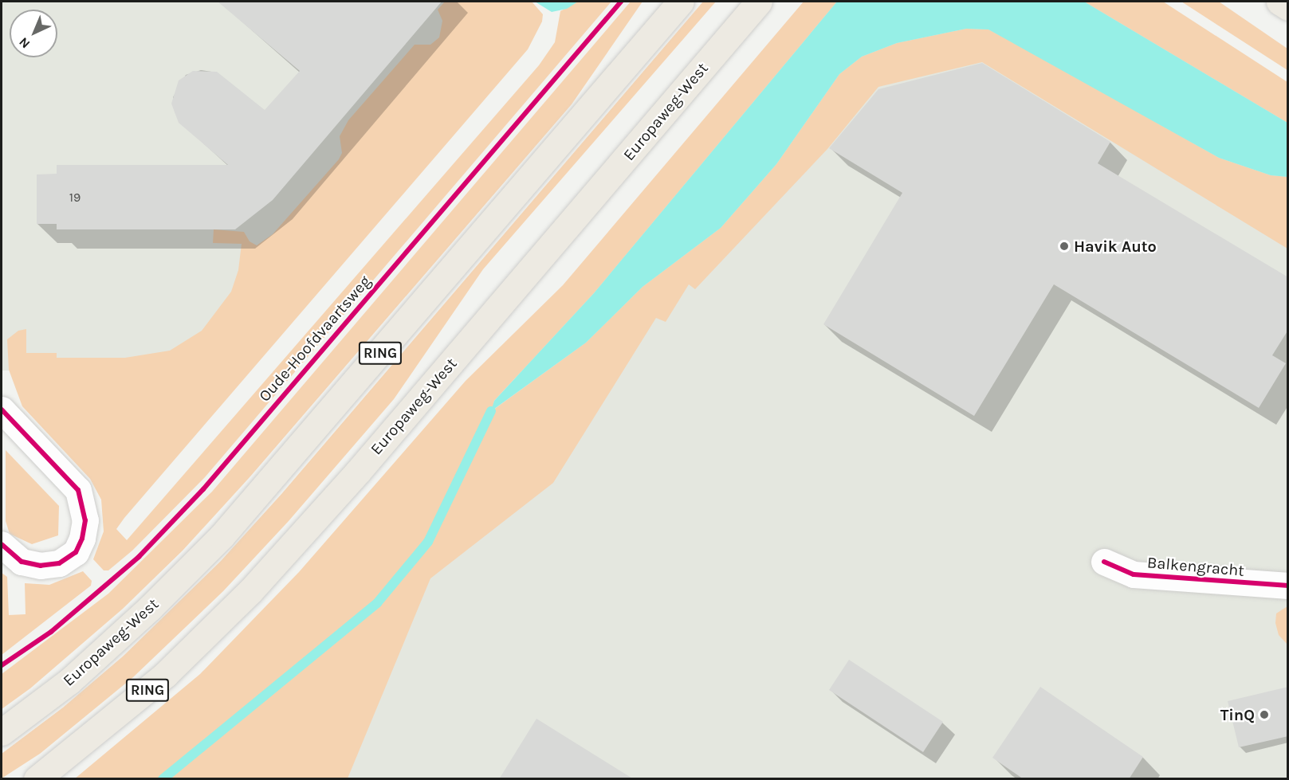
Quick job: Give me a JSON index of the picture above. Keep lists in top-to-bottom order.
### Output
{
  "streets": {
    "main road": ["Europaweg-West", "RING"],
    "street": ["Balkengracht"],
    "cycle path": ["Oude-Hoofdvaartsweg"]
  },
  "places": ["Havik Auto", "TinQ"],
  "house_numbers": ["19"],
  "north": "bottom left"
}
